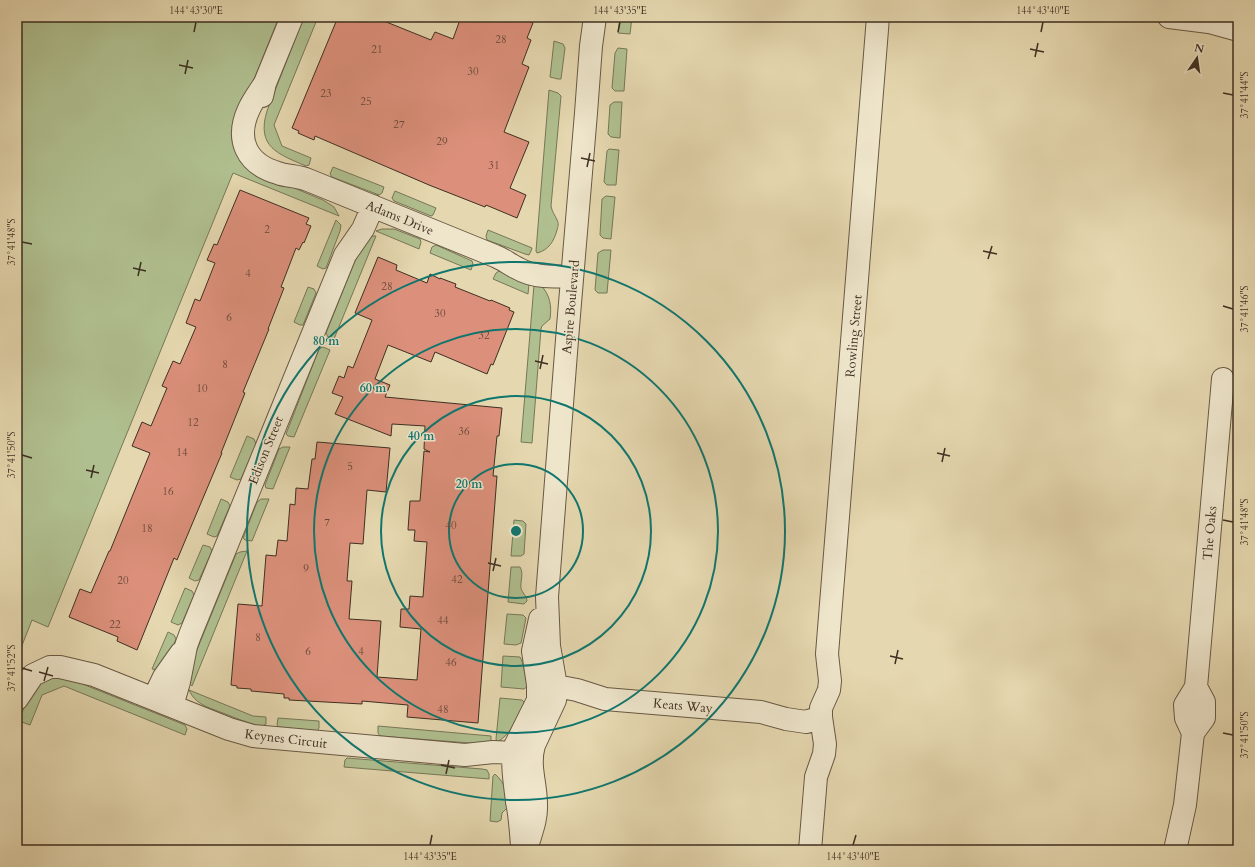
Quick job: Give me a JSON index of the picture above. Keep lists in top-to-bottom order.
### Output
{
  "streets": {
    "street": [
      "Adams Drive",
      "Aspire Boulevard",
      "Rowling Street",
      "Edison Street",
      "The Oaks",
      "Keats Way",
      "Keynes Circuit"
    ]
  },
  "crossings": [
    ["Adams Drive", "Aspire Boulevard"],
    ["Adams Drive", "Edison Street"],
    ["Aspire Boulevard", "Keats Way"],
    ["Rowling Street", "Keats Way"],
    ["Edison Street", "Keynes Circuit"]
  ],
  "house_numbers": [
    "28",
    "21",
    "30",
    "23",
    "25",
    "27",
    "29",
    "31",
    "2",
    "4",
    "28",
    "30",
    "6",
    "32",
    "8",
    "10",
    "12",
    "36",
    "14",
    "5",
    "16",
    "7",
    "40",
    "18",
    "9",
    "42",
    "20",
    "44",
    "22",
    "8",
    "6",
    "4",
    "46",
    "48"
  ],
  "north": "top",
  "coordinates": [
    "144°43'30\"E",
    "144°43'35\"E",
    "144°43'40\"E",
    "37°41'44\"S",
    "37°41'48\"S",
    "37°41'46\"S",
    "37°41'50\"S",
    "37°41'52\"S"
  ],
  "rings": [
    "80 m",
    "60 m",
    "40 m",
    "20 m"
  ]
}
